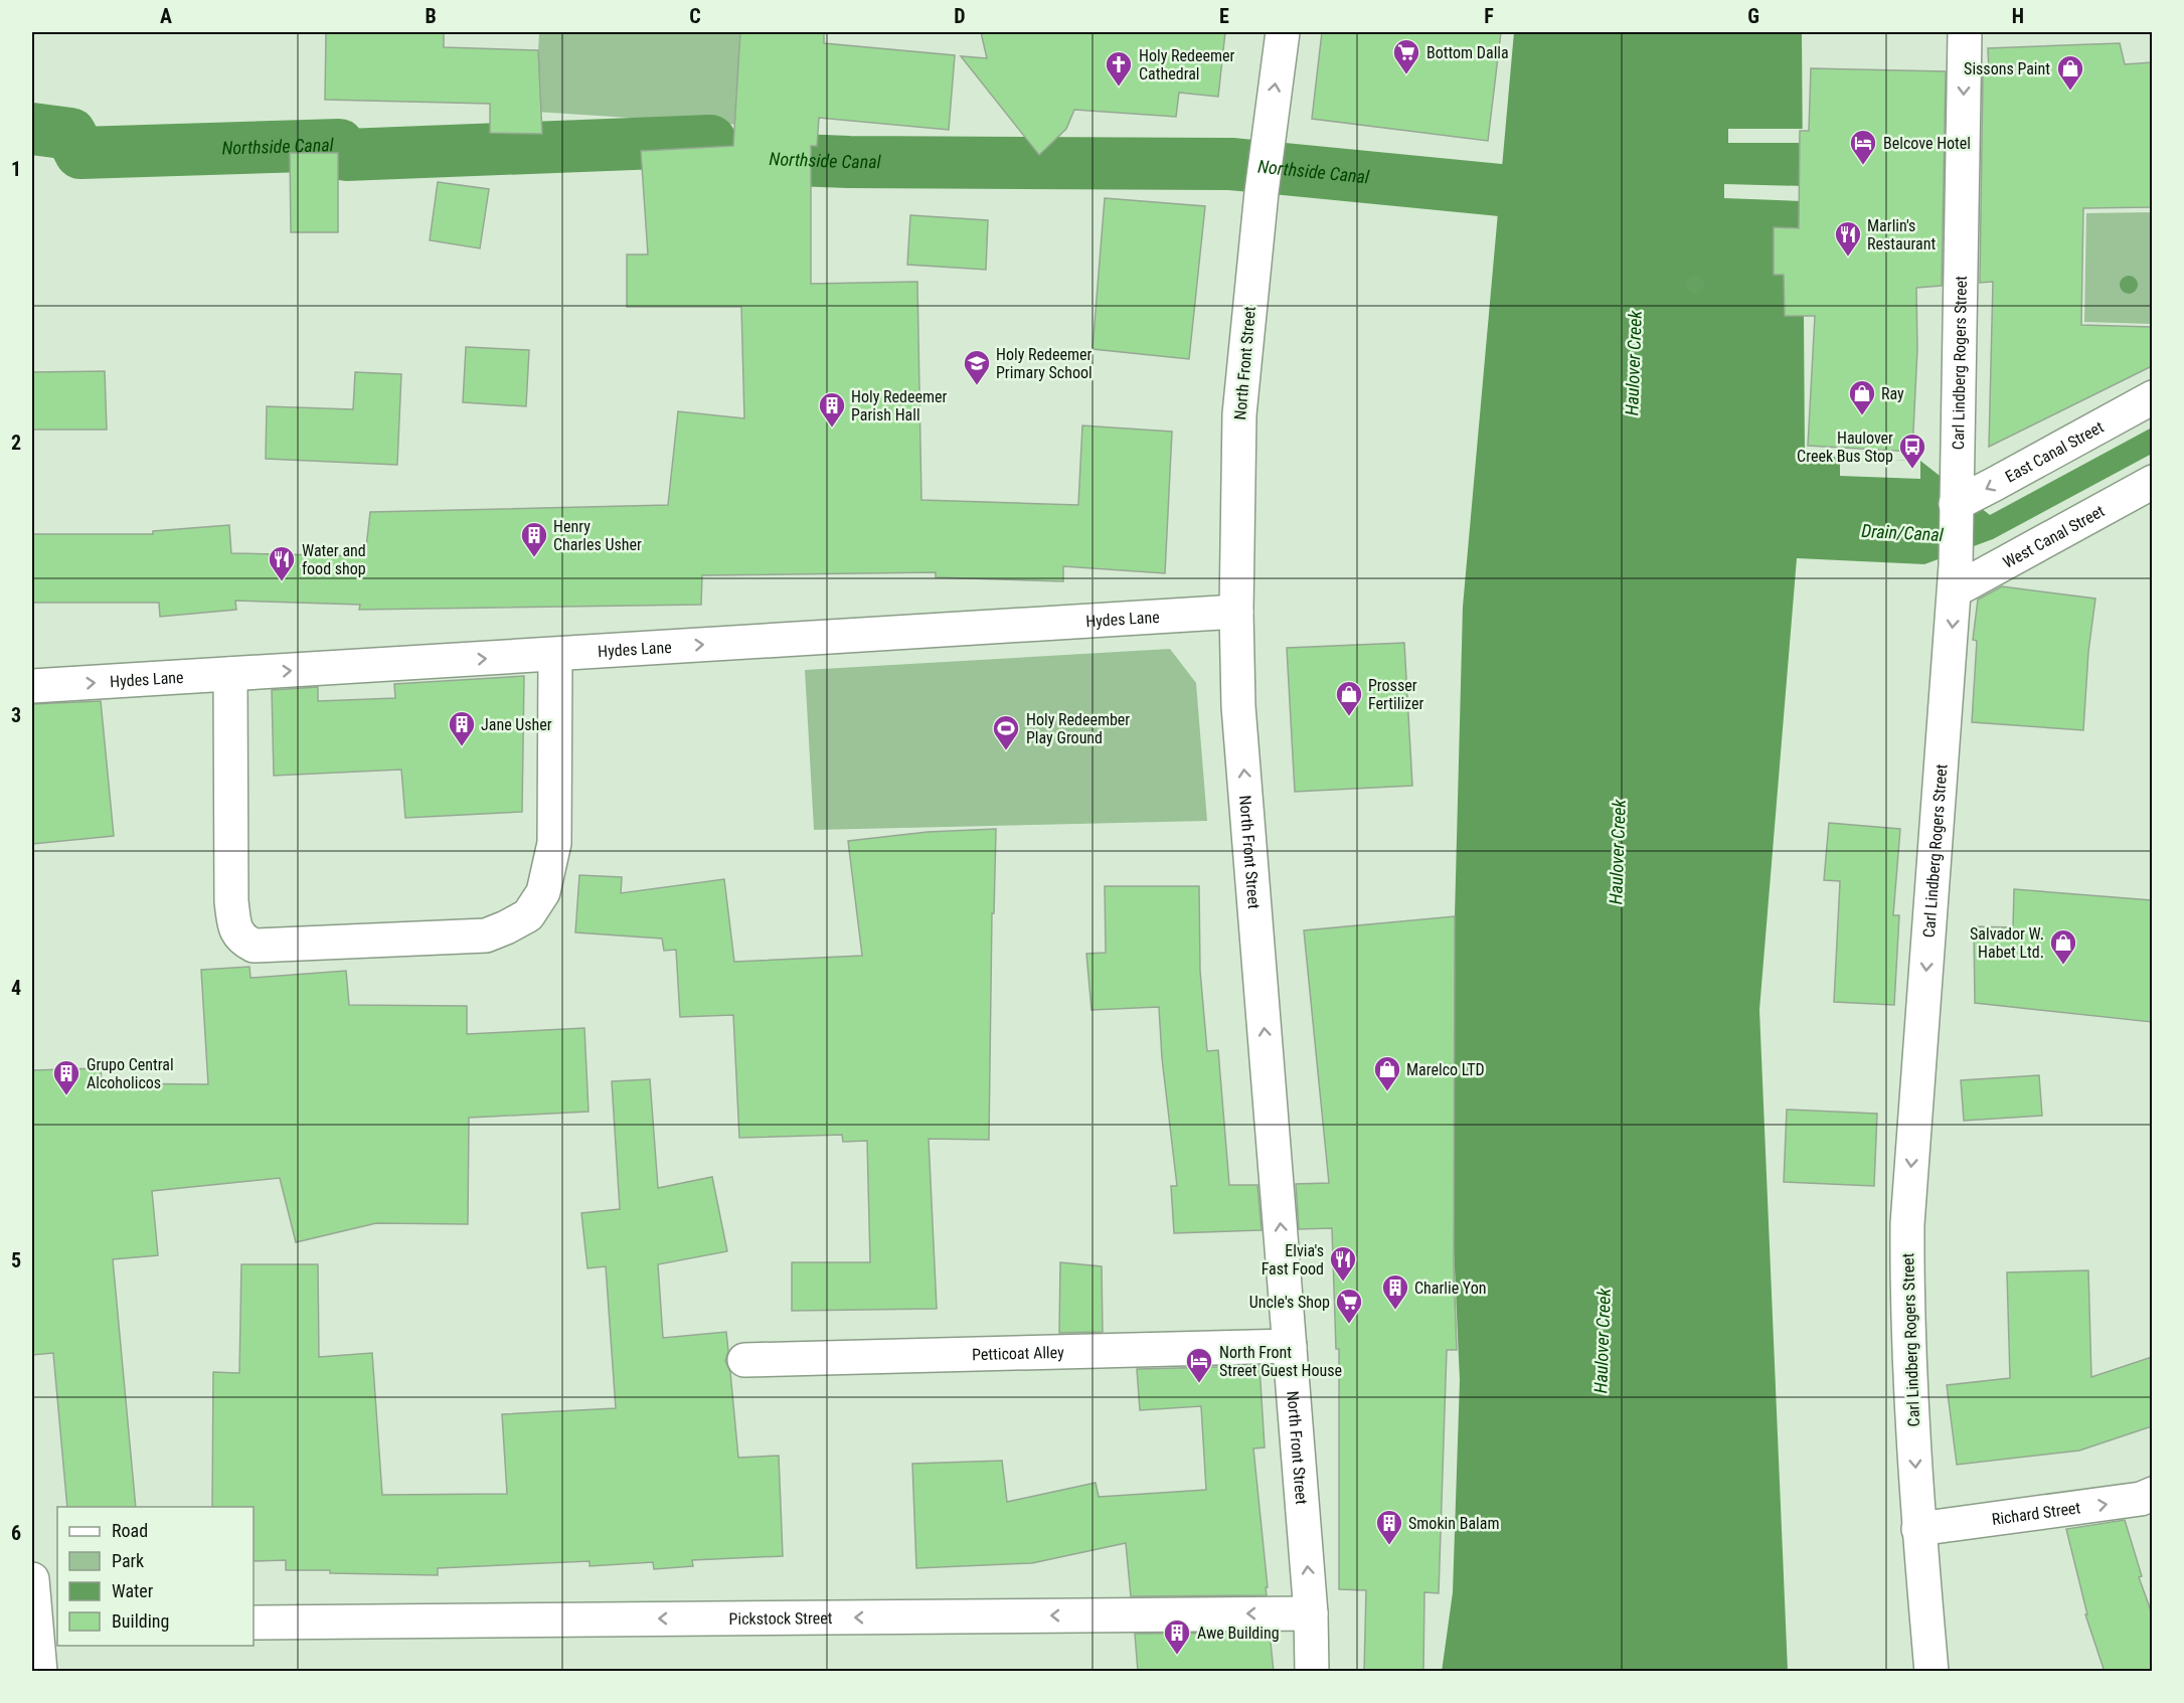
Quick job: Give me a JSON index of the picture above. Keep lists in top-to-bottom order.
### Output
{
  "streets": {
    "street": [
      "North Front Street",
      "Carl Lindberg Rogers Street",
      "East Canal Street",
      "West Canal Street",
      "Hydes Lane",
      "Petticoat Alley",
      "Richard Street",
      "Pickstock Street"
    ]
  },
  "crossings": [
    ["North Front Street", "Hydes Lane"],
    ["North Front Street", "Petticoat Alley"],
    ["North Front Street", "Pickstock Street"],
    ["Carl Lindberg Rogers Street", "East Canal Street"],
    ["Carl Lindberg Rogers Street", "West Canal Street"],
    ["Carl Lindberg Rogers Street", "Richard Street"]
  ],
  "one_way": [
    "North Front Street",
    "Carl Lindberg Rogers Street",
    "East Canal Street",
    "Hydes Lane",
    "Richard Street",
    "Pickstock Street"
  ],
  "water": ["Northside Canal", "Haulover Creek", "Drain/Canal"],
  "places": {
    "supermarket": ["Bottom Dalla", "Uncle's Shop"],
    "church": ["Holy Redeemer Cathedral"],
    "shop": [
      "Sissons Paint",
      "Ray",
      "Prosser Fertilizer",
      "Salvador W. Habet Ltd.",
      "Marelco LTD"
    ],
    "hotel": ["Belcove Hotel", "North Front Street Guest House"],
    "restaurant": ["Marlin's Restaurant", "Water and food shop", "Elvia's Fast Food"],
    "school or university": ["Holy Redeemer Primary School"],
    "building": [
      "Holy Redeemer Parish Hall",
      "Henry Charles Usher",
      "Jane Usher",
      "Grupo Central Alcoholicos",
      "Charlie Yon",
      "Smokin Balam",
      "Awe Building"
    ],
    "bus stop": ["Haulover Creek Bus Stop"],
    "sports": ["Holy Redeember Play Ground"]
  },
  "legend": [
    "Road",
    "Park",
    "Water",
    "Building"
  ],
  "grid": {
    "columns": [
      "A",
      "B",
      "C",
      "D",
      "E",
      "F",
      "G",
      "H"
    ],
    "rows": [
      "1",
      "2",
      "3",
      "4",
      "5",
      "6"
    ]
  }
}
